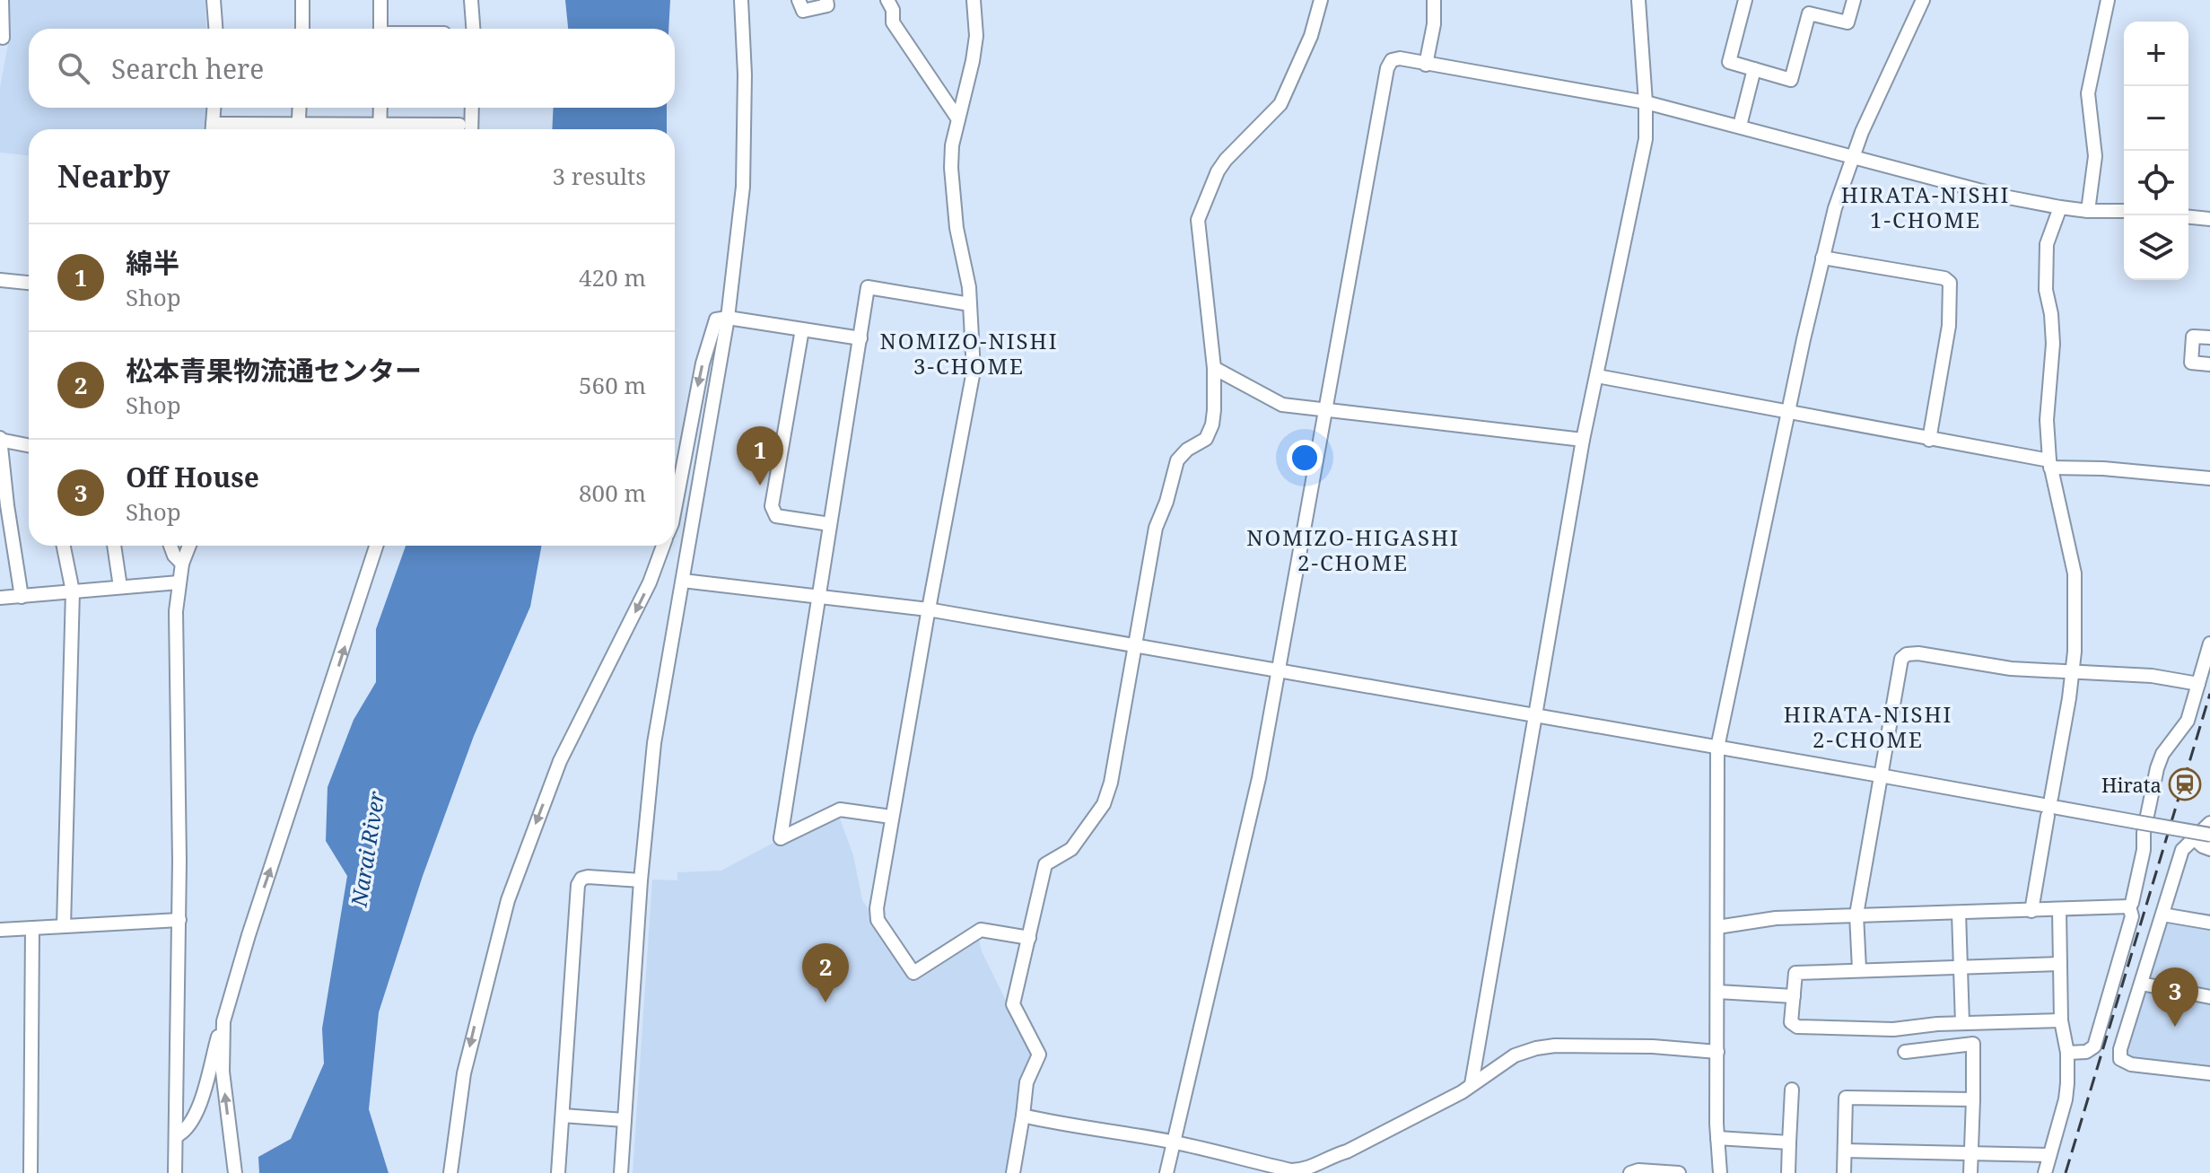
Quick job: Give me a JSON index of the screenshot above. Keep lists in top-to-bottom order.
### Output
{
  "districts": [
    "HIRATA-NISHI 1-CHOME",
    "NOMIZO-NISHI 3-CHOME",
    "NOMIZO-HIGASHI 2-CHOME",
    "HIRATA-NISHI 2-CHOME"
  ],
  "water": ["Narai River"],
  "places": {
    "station": ["Hirata"]
  },
  "page": {
    "map_buttons": ["+", "−"],
    "search": "Search here",
    "heading": ["Nearby", "3 results"],
    "list": [
      {
        "mark": "1",
        "name": "綿半",
        "note": "Shop",
        "value": "420 m"
      },
      {
        "mark": "2",
        "name": "松本青果物流通センター",
        "note": "Shop",
        "value": "560 m"
      },
      {
        "mark": "3",
        "name": "Off House",
        "note": "Shop",
        "value": "800 m"
      }
    ],
    "pins": ["1", "2", "3"]
  }
}
